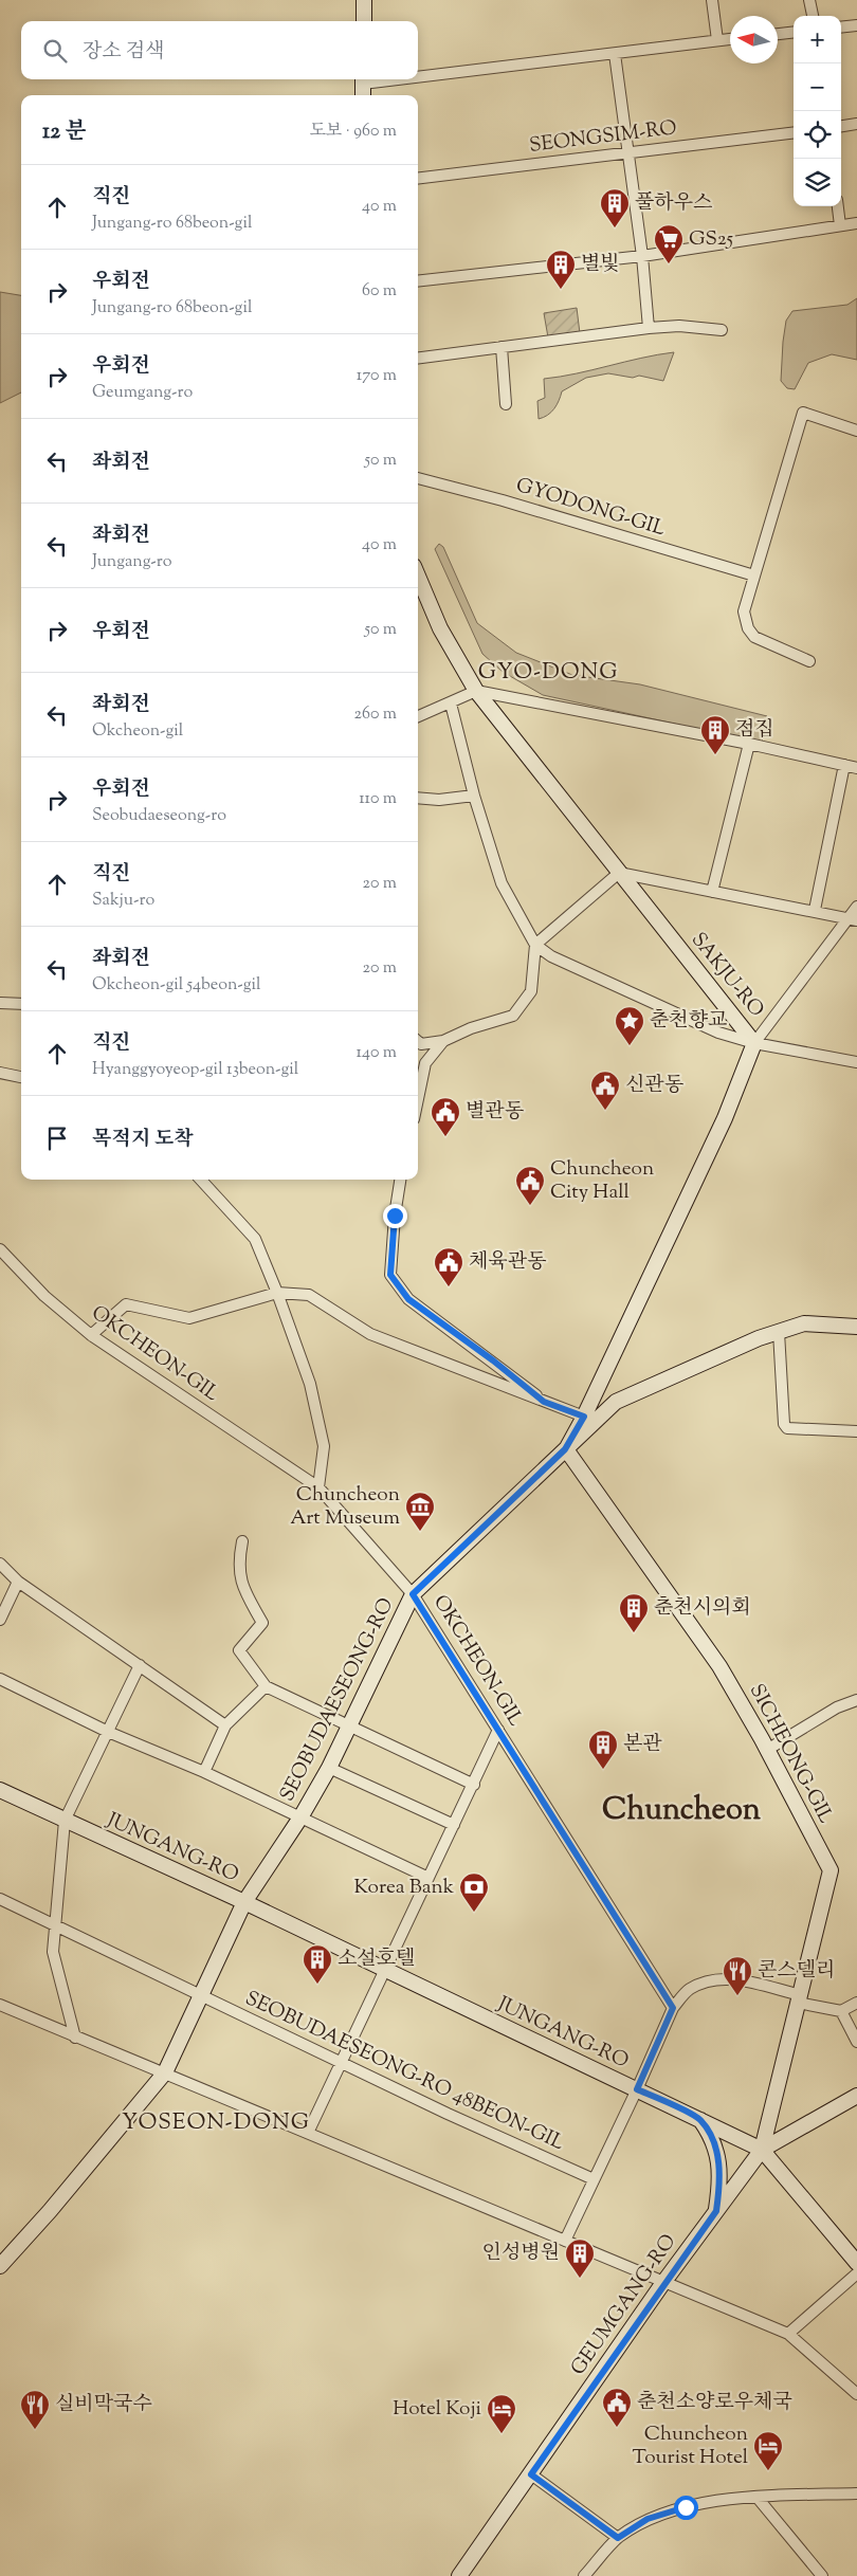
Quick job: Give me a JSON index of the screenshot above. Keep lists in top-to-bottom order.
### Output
{
  "streets": {
    "street": [
      "SEONGSIM-RO",
      "GYODONG-GIL",
      "SAKJU-RO",
      "OKCHEON-GIL",
      "SEOBUDAESEONG-RO",
      "SICHEONG-GIL",
      "JUNGANG-RO",
      "SEOBUDAESEONG-RO 48BEON-GIL",
      "GEUMGANG-RO"
    ]
  },
  "crossings": [
    ["SAKJU-RO", "SEOBUDAESEONG-RO"],
    ["SAKJU-RO", "SICHEONG-GIL"],
    ["OKCHEON-GIL", "SEOBUDAESEONG-RO"],
    ["SEOBUDAESEONG-RO", "SICHEONG-GIL"],
    ["SEOBUDAESEONG-RO", "JUNGANG-RO"],
    ["SEOBUDAESEONG-RO", "SEOBUDAESEONG-RO 48BEON-GIL"],
    ["SICHEONG-GIL", "JUNGANG-RO"],
    ["SICHEONG-GIL", "GEUMGANG-RO"],
    ["JUNGANG-RO", "GEUMGANG-RO"]
  ],
  "districts": ["GYO-DONG", "Chuncheon", "YOSEON-DONG"],
  "places": {
    "building": [
      "풀하우스",
      "별빛",
      "점집",
      "춘천시의회",
      "본관",
      "소설호텔",
      "인성병원"
    ],
    "supermarket": ["GS25"],
    "place": ["춘천향교"],
    "public building": [
      "신관동",
      "별관동",
      "Chuncheon City Hall",
      "체육관동",
      "춘천소양로우체국"
    ],
    "museum": ["Chuncheon Art Museum"],
    "bank": ["Korea Bank"],
    "restaurant": ["콘스델리", "실비막국수"],
    "hotel": ["Hotel Koji", "Chuncheon Tourist Hotel"]
  },
  "north": "left",
  "page": {
    "map_buttons": ["+", "−"],
    "search": "장소 검색",
    "heading": ["12 분", "도보 · 960 m"],
    "list": [
      ["직진", "Jungang-ro 68beon-gil", "40 m"],
      ["우회전", "Jungang-ro 68beon-gil", "60 m"],
      ["우회전", "Geumgang-ro", "170 m"],
      ["좌회전", "50 m"],
      ["좌회전", "Jungang-ro", "40 m"],
      ["우회전", "50 m"],
      ["좌회전", "Okcheon-gil", "260 m"],
      ["우회전", "Seobudaeseong-ro", "110 m"],
      ["직진", "Sakju-ro", "20 m"],
      ["좌회전", "Okcheon-gil 54beon-gil", "20 m"],
      ["직진", "Hyanggyoyeop-gil 13beon-gil", "140 m"],
      "목적지 도착"
    ]
  }
}
